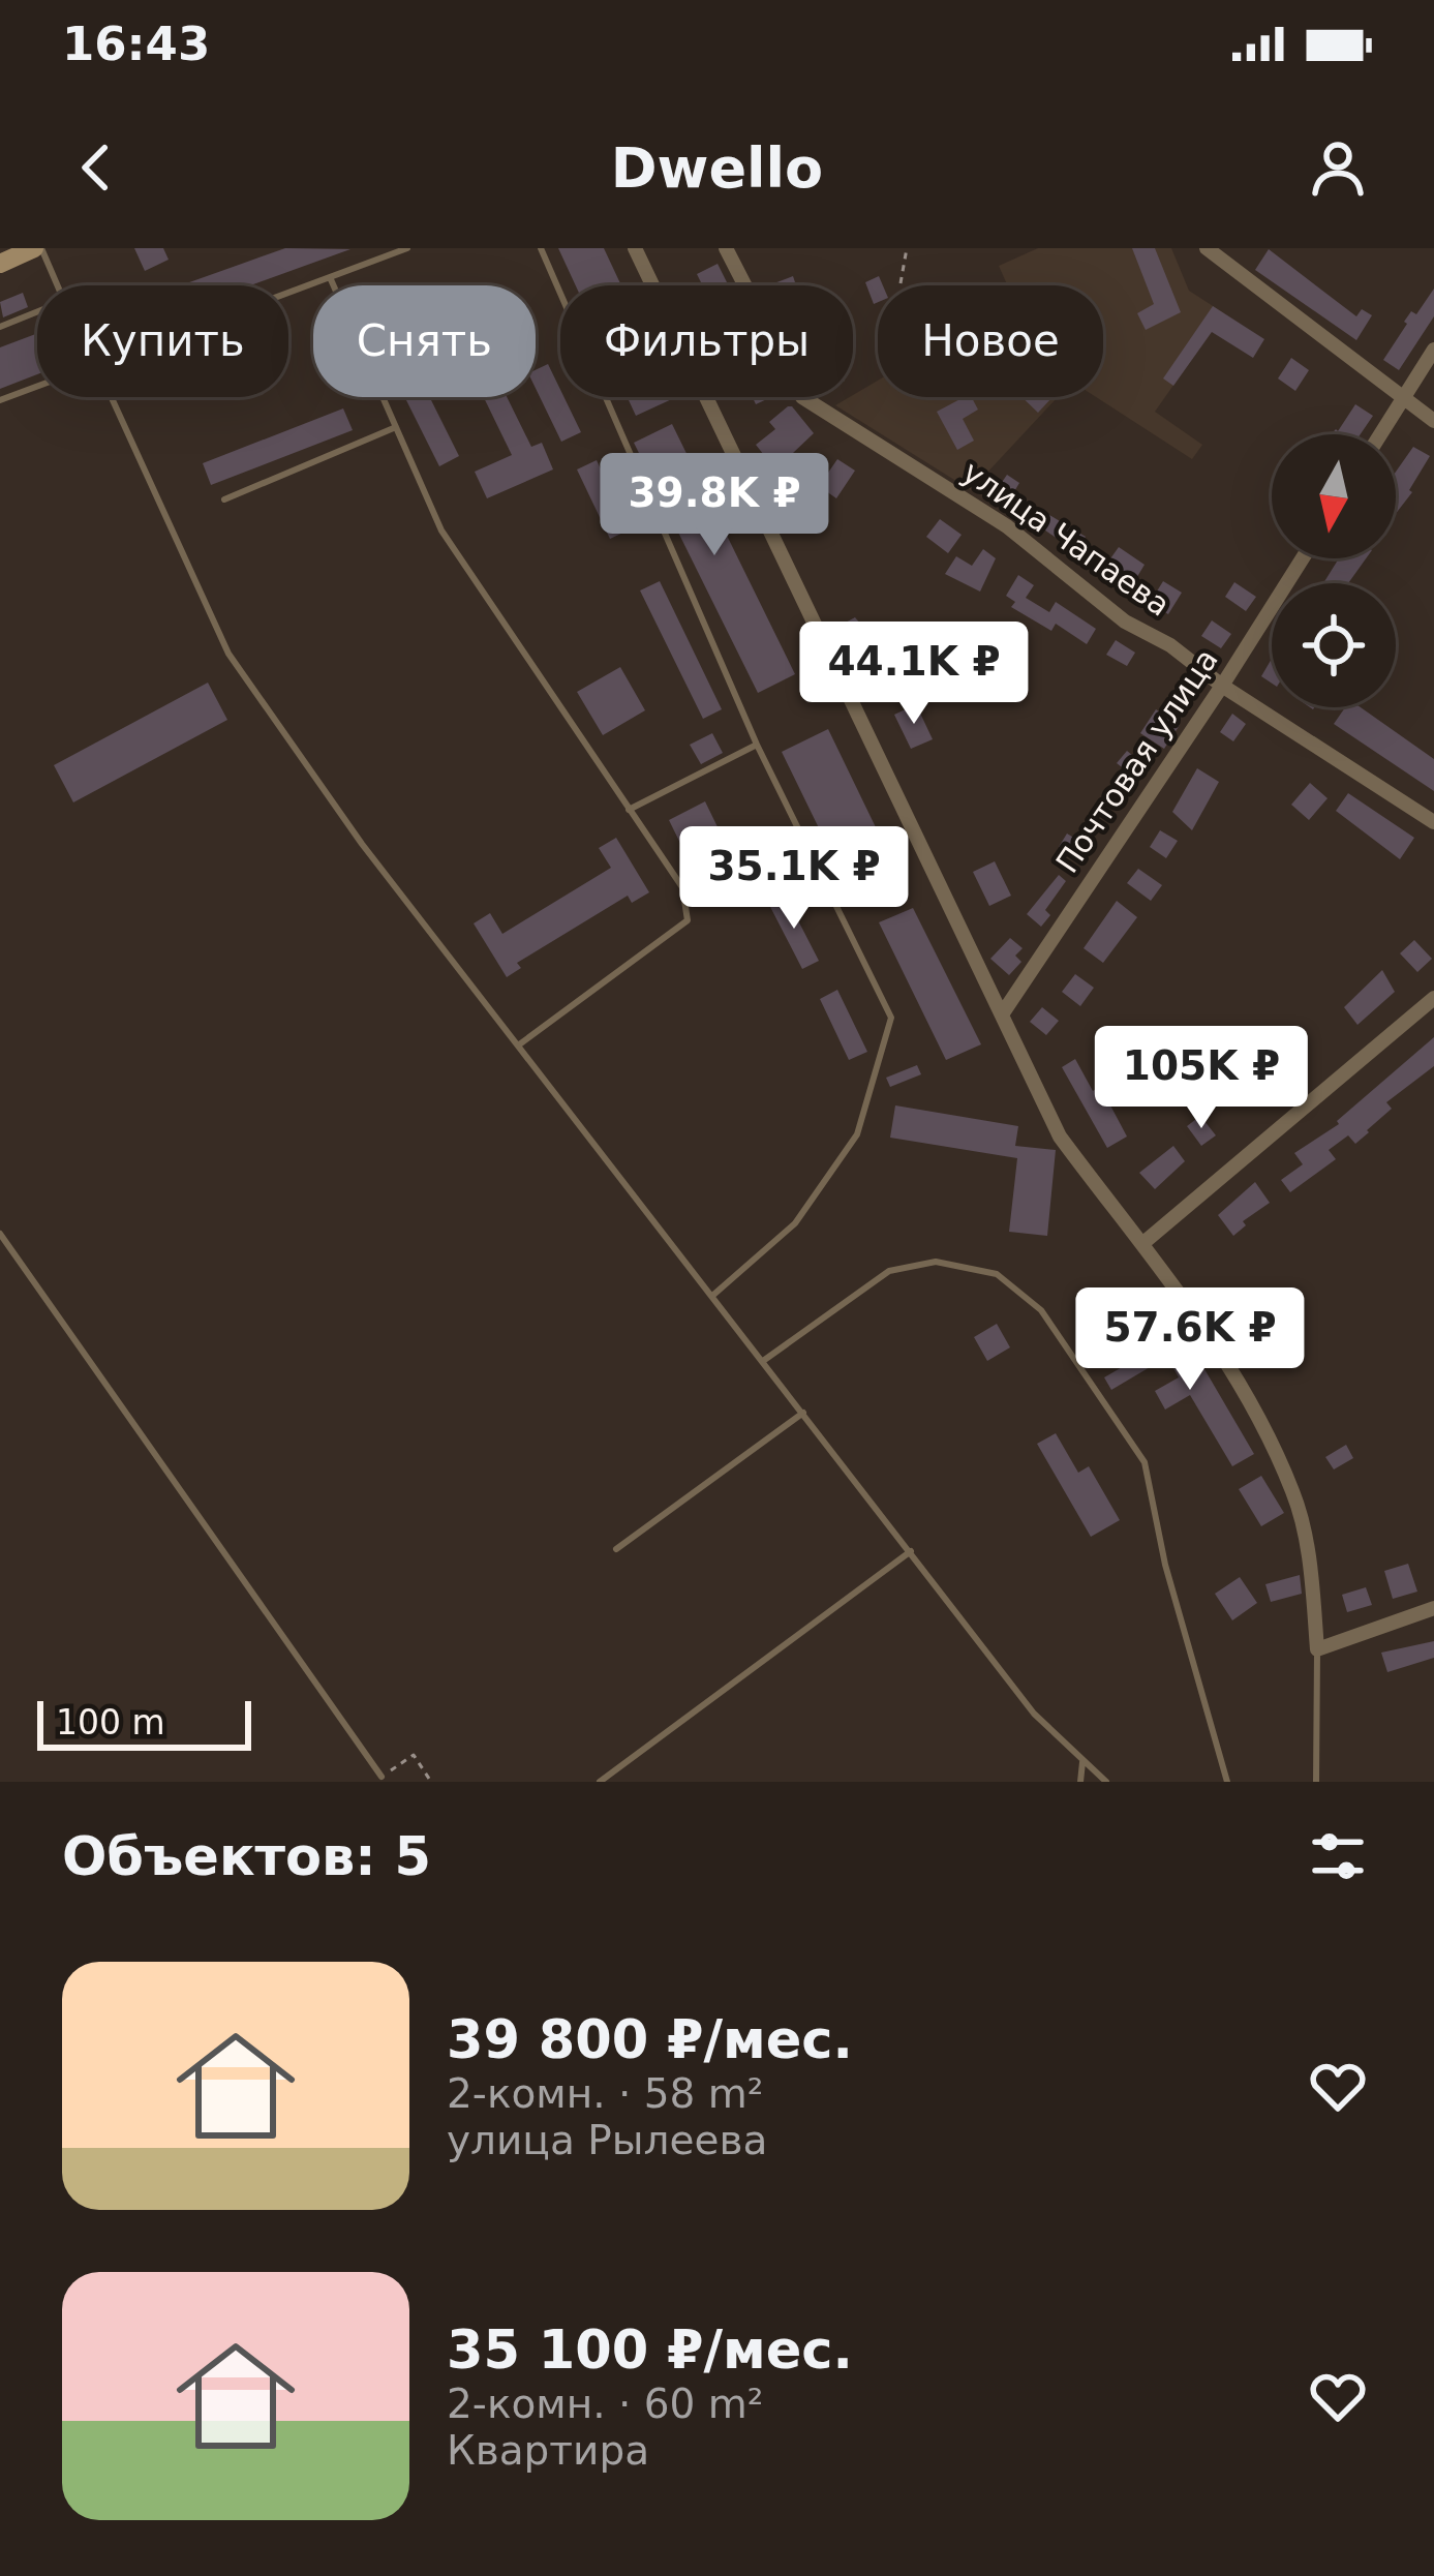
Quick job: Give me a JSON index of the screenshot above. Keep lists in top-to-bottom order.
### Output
{
  "streets": {
    "street": ["улица Чапаева", "Почтовая улица"]
  },
  "crossings": [
    ["улица Чапаева", "Почтовая улица"]
  ],
  "scale_bar": "100 m",
  "north": "bottom",
  "page": {
    "status": "16:43",
    "header": "Dwello",
    "chip": [
      "Купить",
      "Снять",
      "Фильтры",
      "Новое"
    ],
    "price": [
      "39.8K ₽",
      "44.1K ₽",
      "35.1K ₽",
      "105K ₽",
      "57.6K ₽"
    ],
    "scale": "100 m",
    "heading": "Объектов: 5",
    "list": [
      {
        "name": "39 800 ₽/мес.",
        "note": "2-комн. · 58 m² · улица Рылеева"
      },
      {
        "name": "35 100 ₽/мес.",
        "note": "2-комн. · 60 m² · Квартира"
      }
    ]
  }
}
